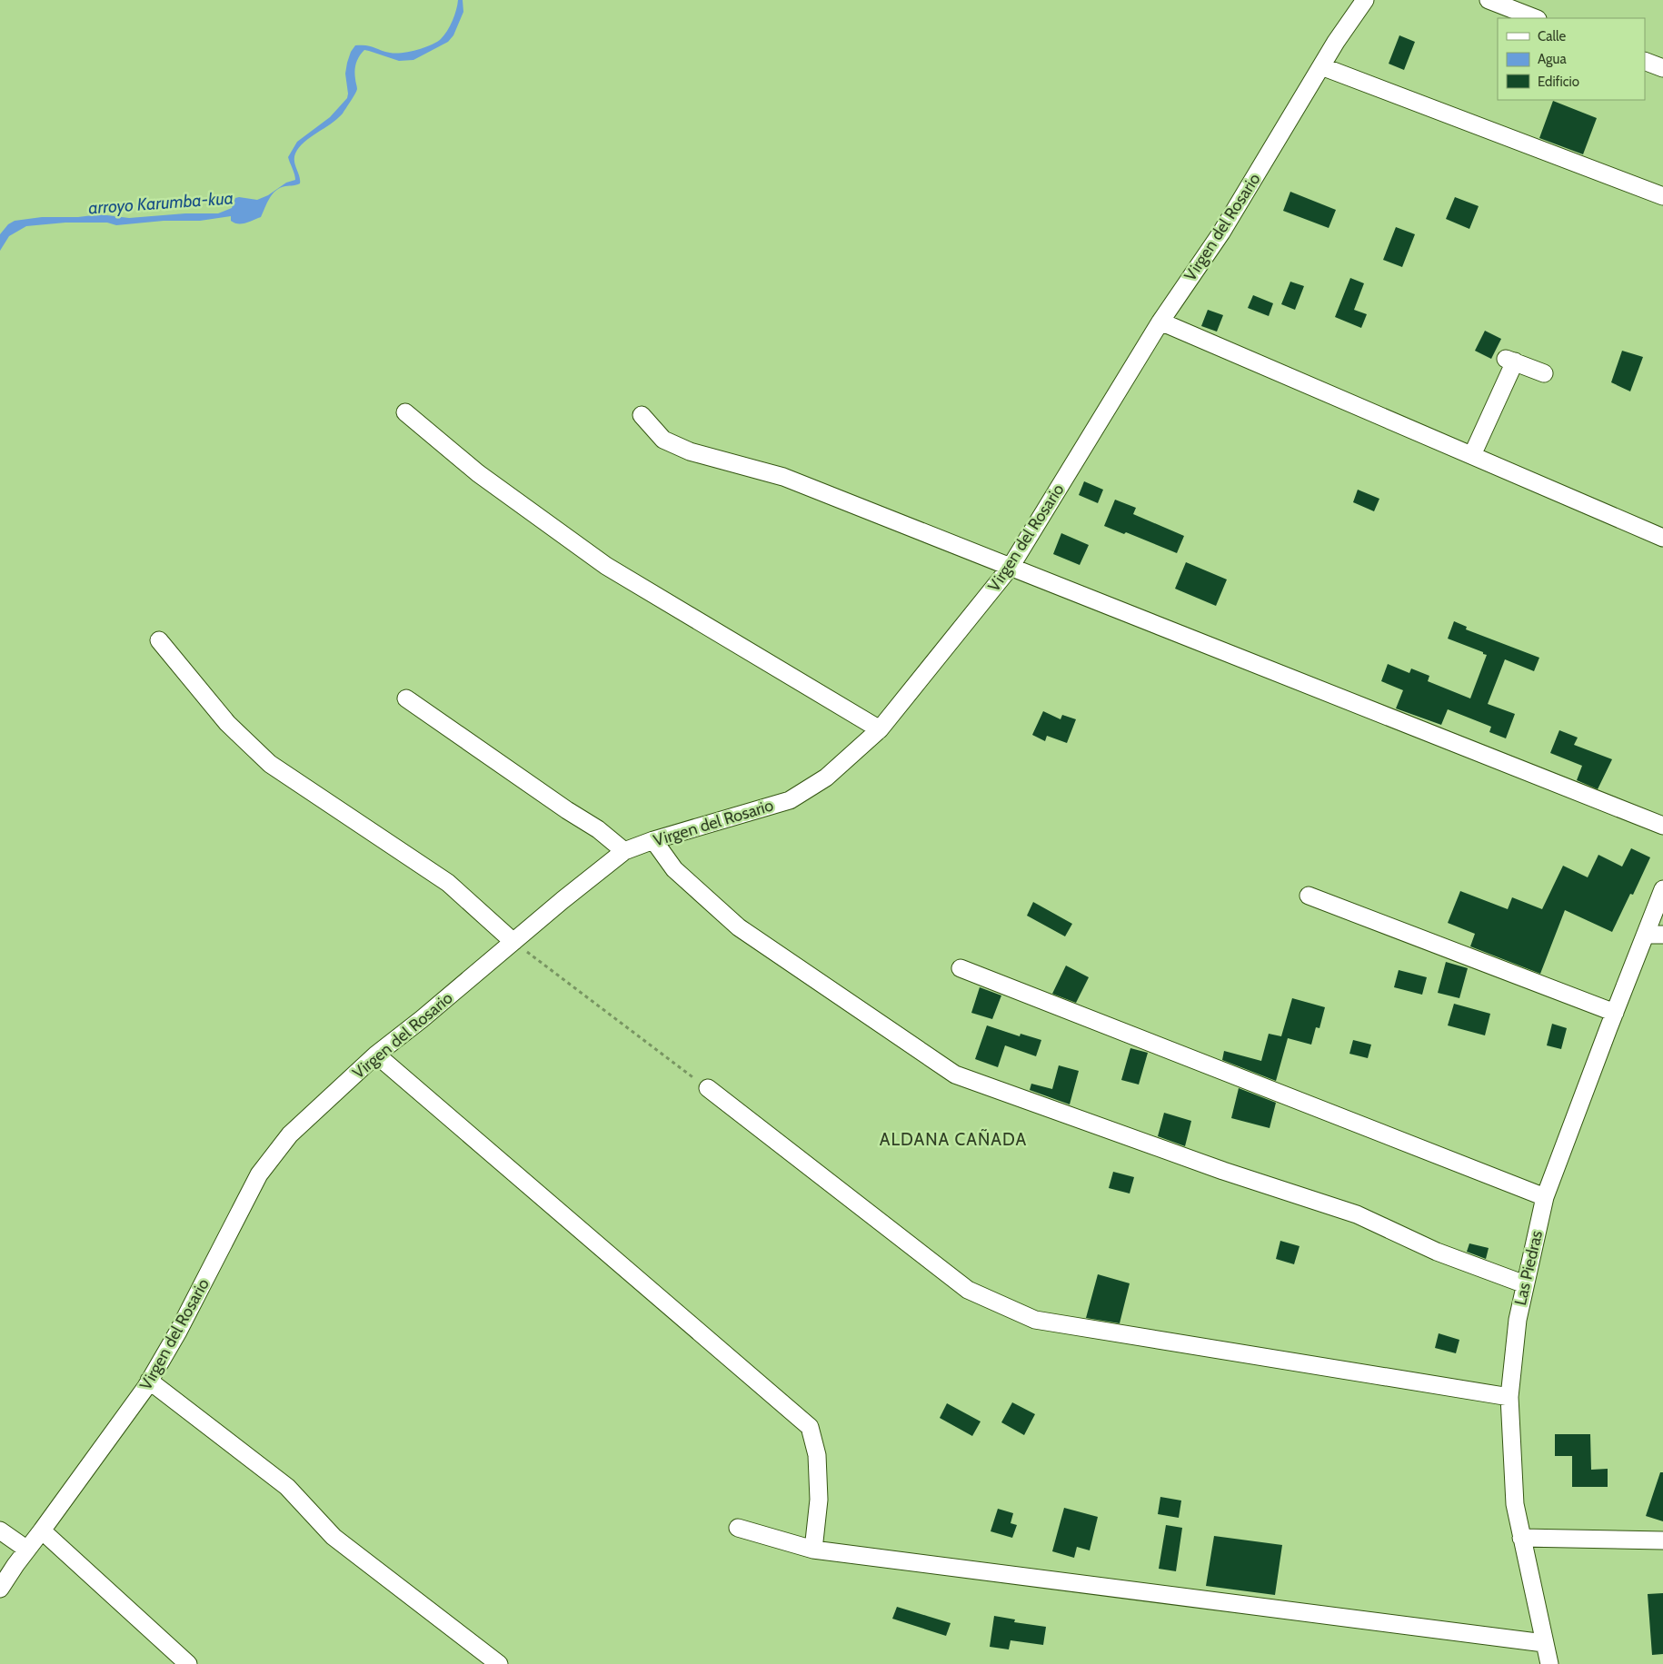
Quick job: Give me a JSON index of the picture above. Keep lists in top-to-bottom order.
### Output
{
  "streets": {
    "street": ["Virgen del Rosario", "Las Piedras"]
  },
  "districts": ["ALDANA CAÑADA"],
  "water": ["arroyo Karumba-kua"],
  "legend": ["Calle", "Agua", "Edificio"]
}
